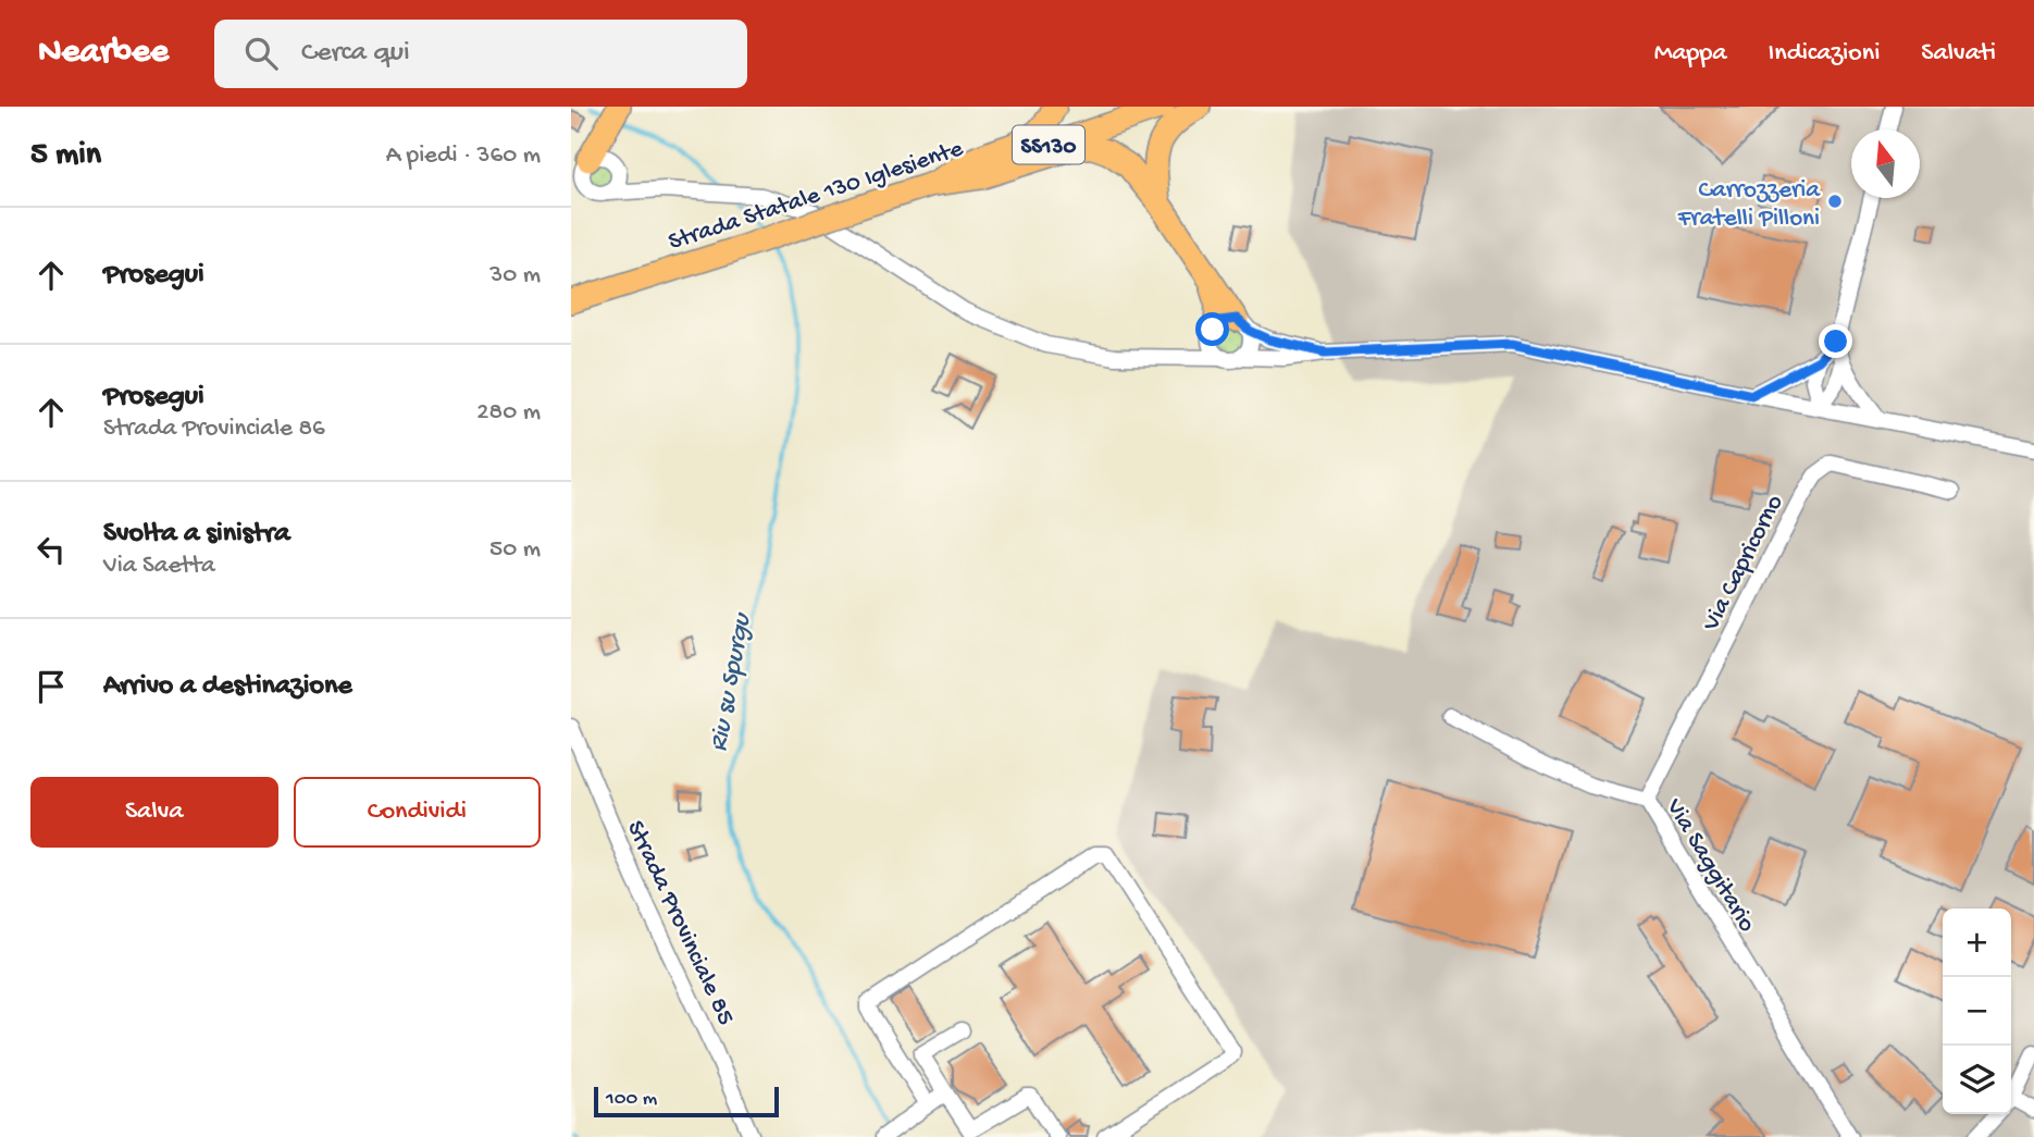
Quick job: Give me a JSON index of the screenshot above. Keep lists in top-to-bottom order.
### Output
{
  "streets": {
    "highway": ["SS130", "Strada Statale 130 Iglesiente"],
    "street": ["Via Capricorno", "Via Saggitario", "Strada Provinciale 85"]
  },
  "crossings": [
    ["Via Capricorno", "Via Saggitario"]
  ],
  "water": ["Riu su Spurgu"],
  "places": ["Carrozzeria Fratelli Pilloni"],
  "scale_bar": "100 m",
  "north": "top",
  "page": {
    "header": "Nearbee",
    "search": "Cerca qui",
    "nav": ["Mappa", "Indicazioni", "Salvati"],
    "heading": ["5 min", "A piedi · 360 m"],
    "list": [
      ["Prosegui", "30 m"],
      ["Prosegui", "Strada Provinciale 86", "280 m"],
      ["Svolta a sinistra", "Via Saetta", "50 m"],
      "Arrivo a destinazione"
    ],
    "buttons": ["Salva", "Condividi"],
    "map_buttons": ["+", "−"],
    "scale": "100 m"
  }
}
